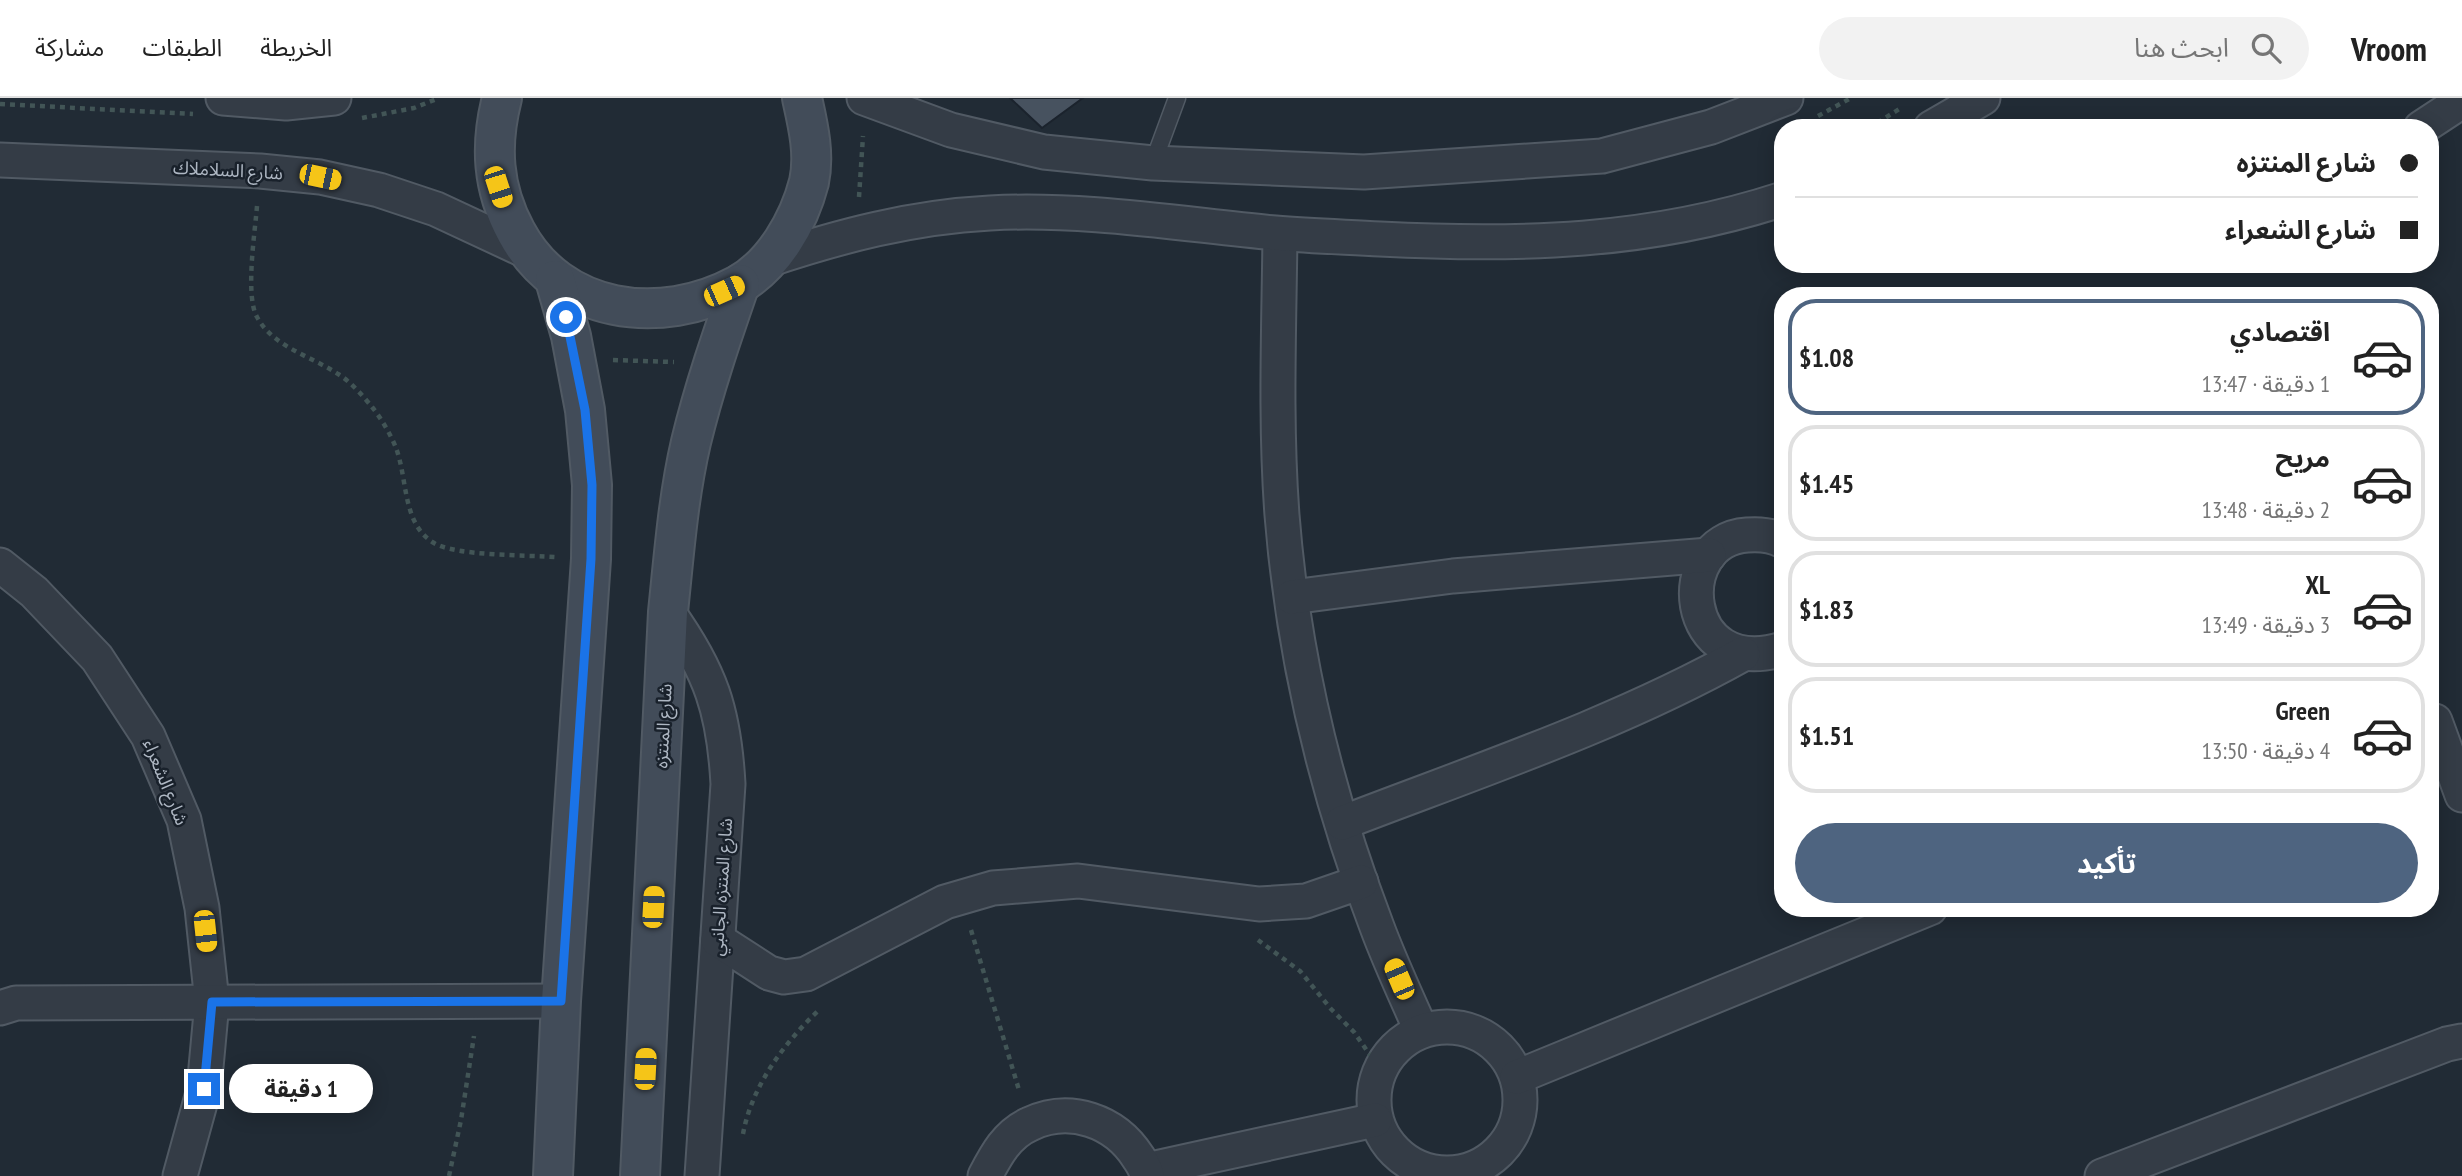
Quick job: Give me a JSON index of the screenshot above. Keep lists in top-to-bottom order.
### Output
{
  "streets": {
    "street": [
      "شارع السلاملاك",
      "شارع المنتزه",
      "شارع الشعراء",
      "شارع المنتزه الجانبي"
    ]
  },
  "crossings": [
    ["شارع المنتزه", "شارع المنتزه الجانبي"]
  ],
  "page": {
    "header": "Vroom",
    "search": "ابحث هنا",
    "nav": ["الخريطة", "الطبقات", "مشاركة"],
    "banner": ["شارع المنتزه", "شارع الشعراء"],
    "list": [
      {
        "name": "اقتصادي",
        "note": "1 دقيقة · 13:47",
        "value": "$1.08"
      },
      {
        "name": "مريح",
        "note": "2 دقيقة · 13:48",
        "value": "$1.45"
      },
      {
        "name": "XL",
        "note": "3 دقيقة · 13:49",
        "value": "$1.83"
      },
      {
        "name": "Green",
        "note": "4 دقيقة · 13:50",
        "value": "$1.51"
      }
    ],
    "buttons": "تأكيد",
    "bubble": "1 دقيقة"
  }
}
